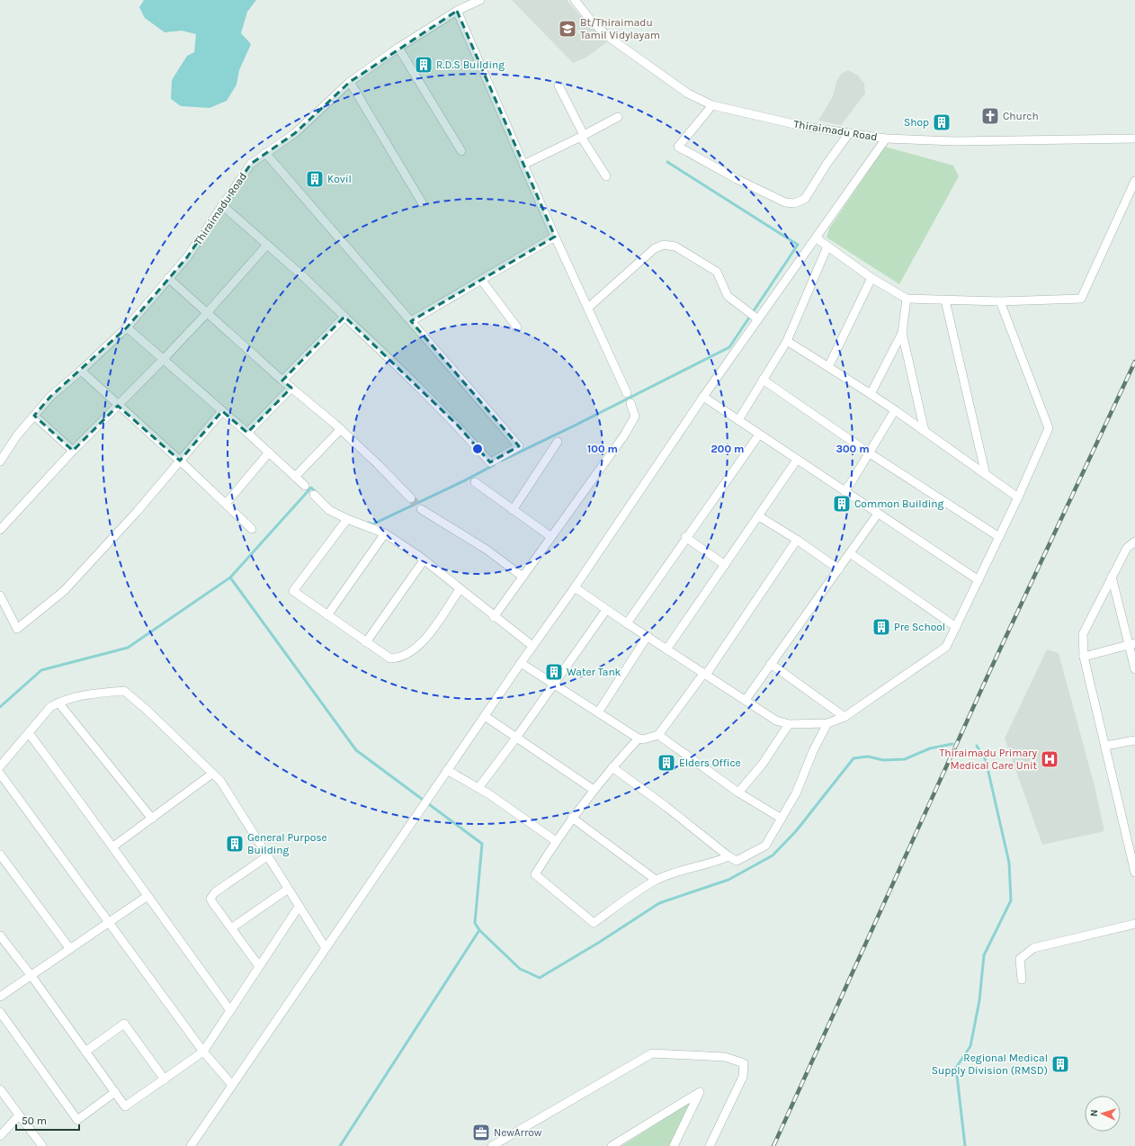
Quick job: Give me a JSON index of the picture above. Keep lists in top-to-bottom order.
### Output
{
  "streets": {
    "street": ["Thiraimadu Road"]
  },
  "places": {
    "school or university": ["Bt/Thiraimadu Tamil Vidylayam"],
    "building": [
      "R.D.S Building",
      "Shop",
      "Kovil",
      "Common Building",
      "Pre School",
      "Water Tank",
      "Elders Office",
      "General Purpose Building",
      "Regional Medical Supply Division (RMSD)"
    ],
    "church": ["Church"],
    "hospital": ["Thiraimadu Primary Medical Care Unit"],
    "office": ["NewArrow"]
  },
  "scale_bar": "50 m",
  "north": "left",
  "rings": ["100 m", "200 m", "300 m"]
}
